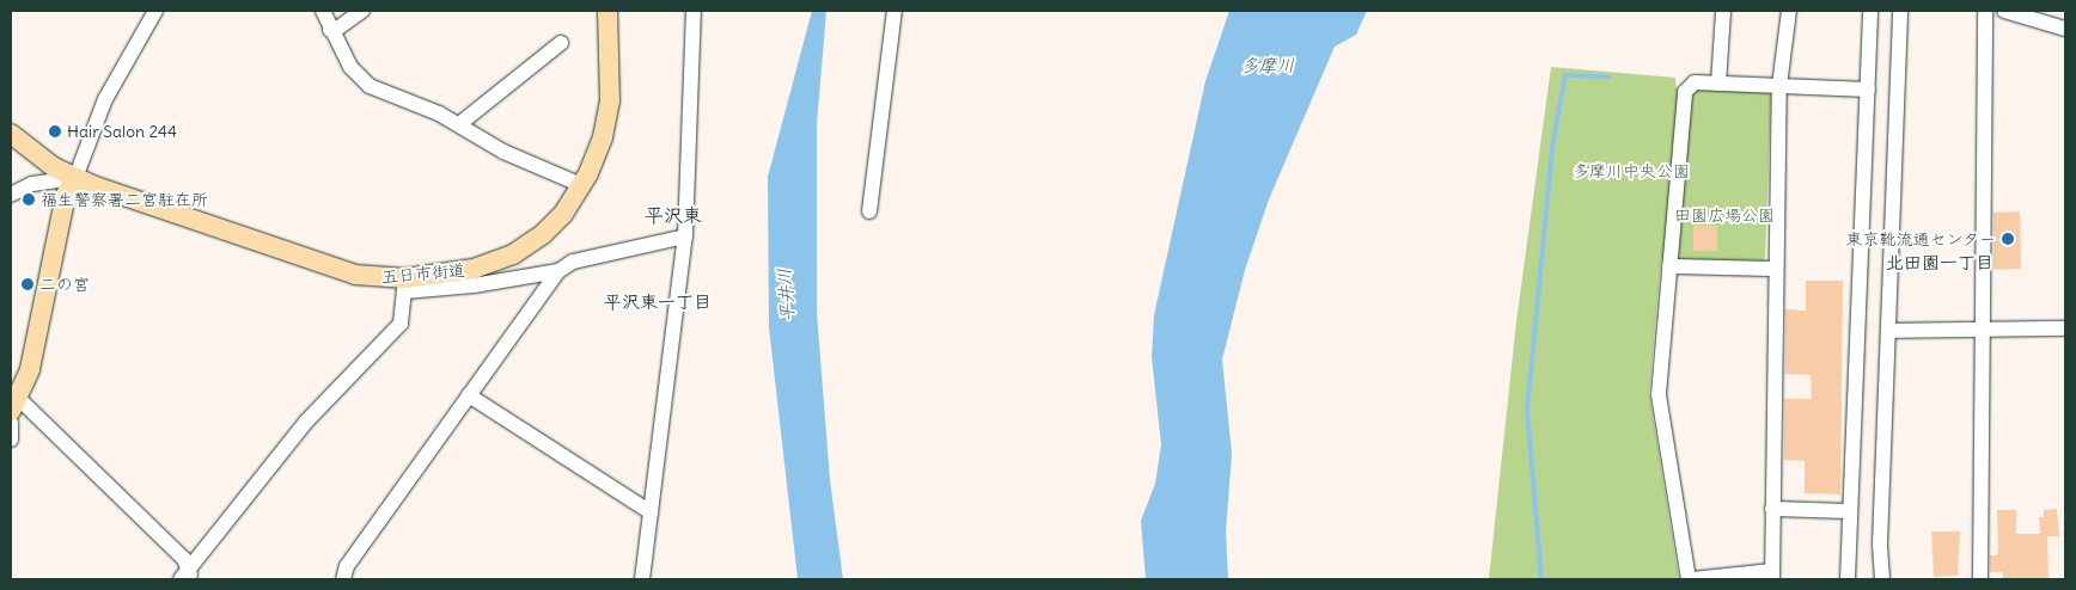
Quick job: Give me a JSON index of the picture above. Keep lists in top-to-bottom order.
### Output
{
  "streets": {
    "main road": ["五日市街道"]
  },
  "districts": ["平沢東", "北田園一丁目", "平沢東一丁目"],
  "water": ["多摩川", "平井川"],
  "parks": ["多摩川中央公園", "田園広場公園"],
  "places": [
    "Hair Salon 244",
    "福生警察署二宮駐在所",
    "東京靴流通センター",
    "二の宮"
  ]
}
